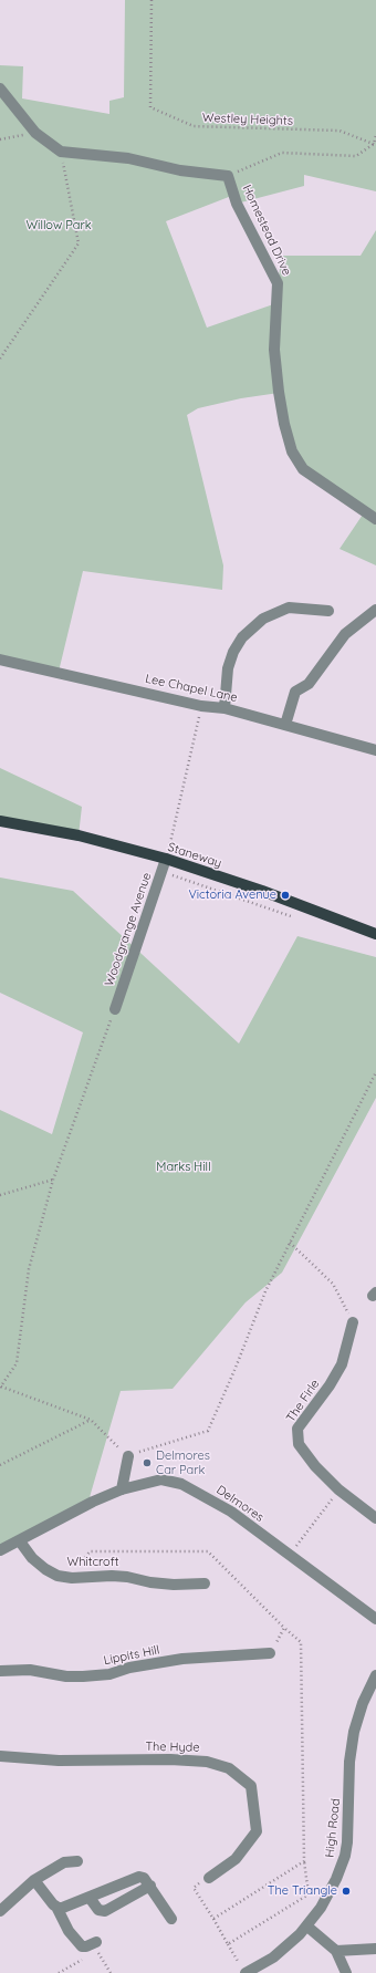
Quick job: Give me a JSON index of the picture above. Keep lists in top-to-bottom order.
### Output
{
  "streets": {
    "main road": ["Staneway"],
    "street": [
      "Homestead Drive",
      "Lee Chapel Lane",
      "Woodgrange Avenue",
      "The Firle",
      "Delmores",
      "Whitcroft",
      "Lippits Hill",
      "The Hyde",
      "High Road"
    ],
    "path": ["Westley Heights"]
  },
  "crossings": [
    ["Staneway", "Woodgrange Avenue"],
    ["Delmores", "Whitcroft"]
  ],
  "parks": ["Willow Park", "Marks Hill"],
  "places": ["Victoria Avenue", "Delmores Car Park", "The Triangle"]
}
